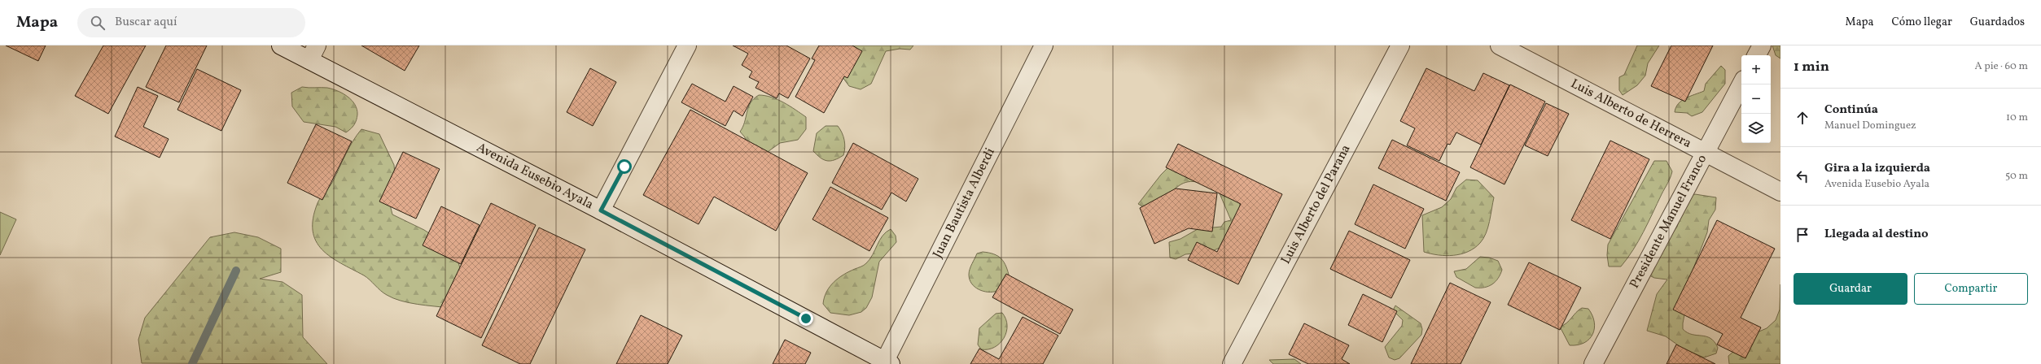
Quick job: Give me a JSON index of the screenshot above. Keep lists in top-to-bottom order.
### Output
{
  "streets": {
    "street": [
      "Luis Alberto de Herrera",
      "Avenida Eusebio Ayala",
      "Juan Bautista Alberdi",
      "Luis Alberto del Parana",
      "Presidente Manuel Franco"
    ]
  },
  "crossings": [
    ["Luis Alberto de Herrera", "Presidente Manuel Franco"],
    ["Avenida Eusebio Ayala", "Juan Bautista Alberdi"]
  ],
  "page": {
    "header": "Mapa",
    "search": "Buscar aquí",
    "nav": ["Mapa", "Cómo llegar", "Guardados"],
    "heading": ["1 min", "A pie · 60 m"],
    "map_buttons": ["+", "−"],
    "list": [
      ["Continúa", "Manuel Dominguez", "10 m"],
      ["Gira a la izquierda", "Avenida Eusebio Ayala", "50 m"],
      "Llegada al destino"
    ],
    "buttons": ["Guardar", "Compartir"]
  }
}
